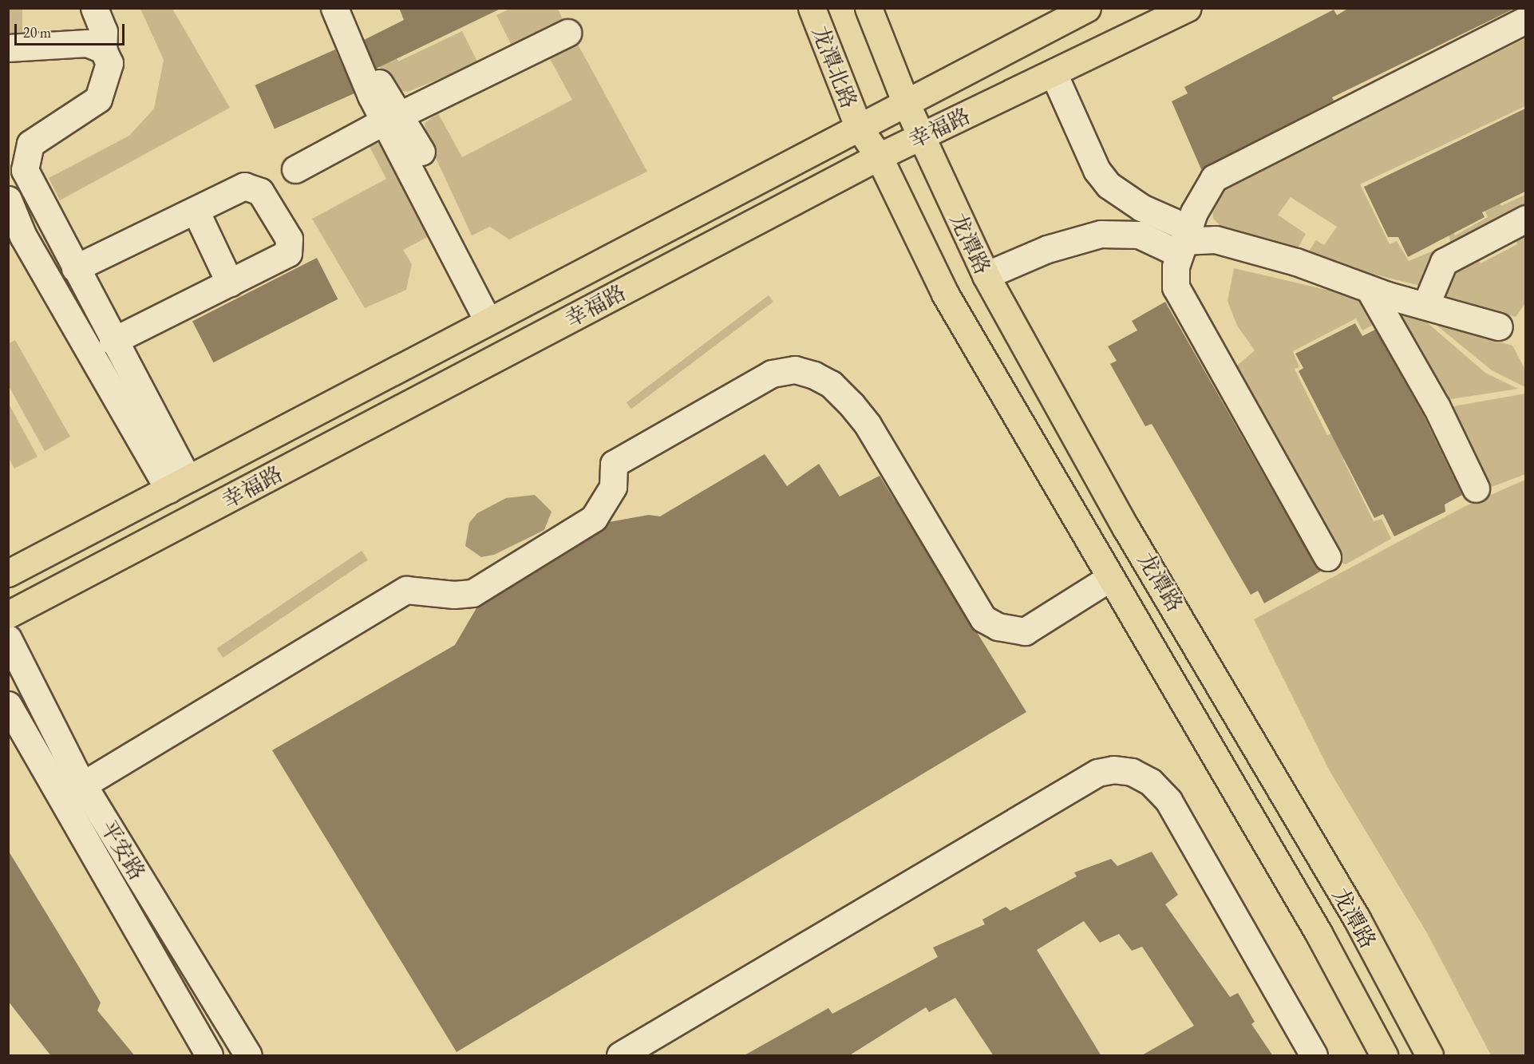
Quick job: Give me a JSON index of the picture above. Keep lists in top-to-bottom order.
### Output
{
  "streets": {
    "main road": ["龙潭北路", "幸福路", "龙潭路"],
    "street": ["平安路"]
  },
  "crossings": [
    ["龙潭北路", "幸福路"],
    ["龙潭北路", "龙潭路"],
    ["幸福路", "龙潭路"]
  ],
  "scale_bar": "20 m"
}
